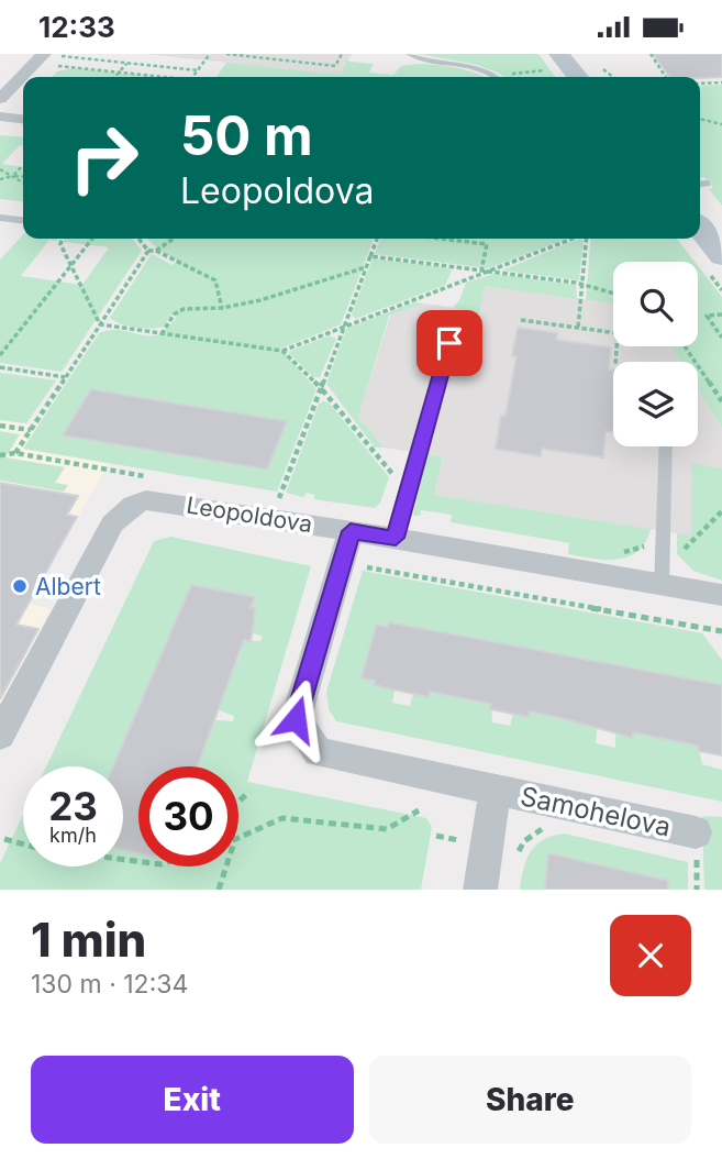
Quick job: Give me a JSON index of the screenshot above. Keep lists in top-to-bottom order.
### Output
{
  "streets": {
    "street": ["Leopoldova", "Samohelova"]
  },
  "crossings": [
    ["Leopoldova", "Samohelova"]
  ],
  "places": ["Albert"],
  "page": {
    "status": "12:33",
    "turn": ["50 m", "Leopoldova"],
    "speed": "23 km/h",
    "limit": "30",
    "heading": ["1 min", "130 m · 12:34"],
    "buttons": ["Exit", "Share"]
  }
}
